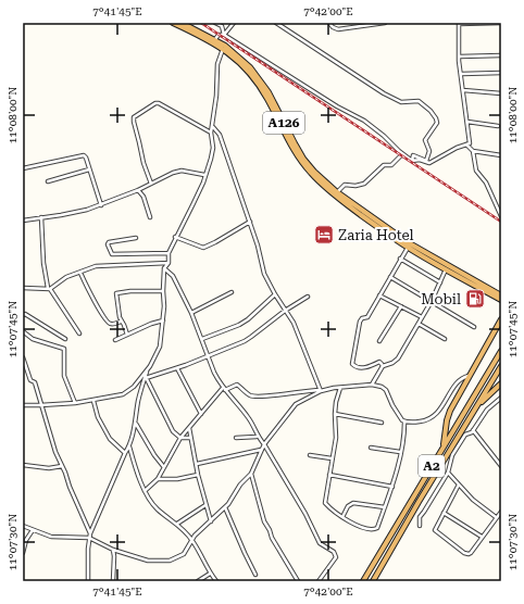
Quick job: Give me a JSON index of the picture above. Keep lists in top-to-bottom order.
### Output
{
  "streets": {
    "highway": ["A126", "A2"]
  },
  "places": {
    "hotel": ["Zaria Hotel"],
    "fuel station": ["Mobil"]
  },
  "coordinates": [
    "7°41'45\"E",
    "7°42'00\"E",
    "11°08'00\"N",
    "11°07'45\"N",
    "11°07'30\"N"
  ]
}
